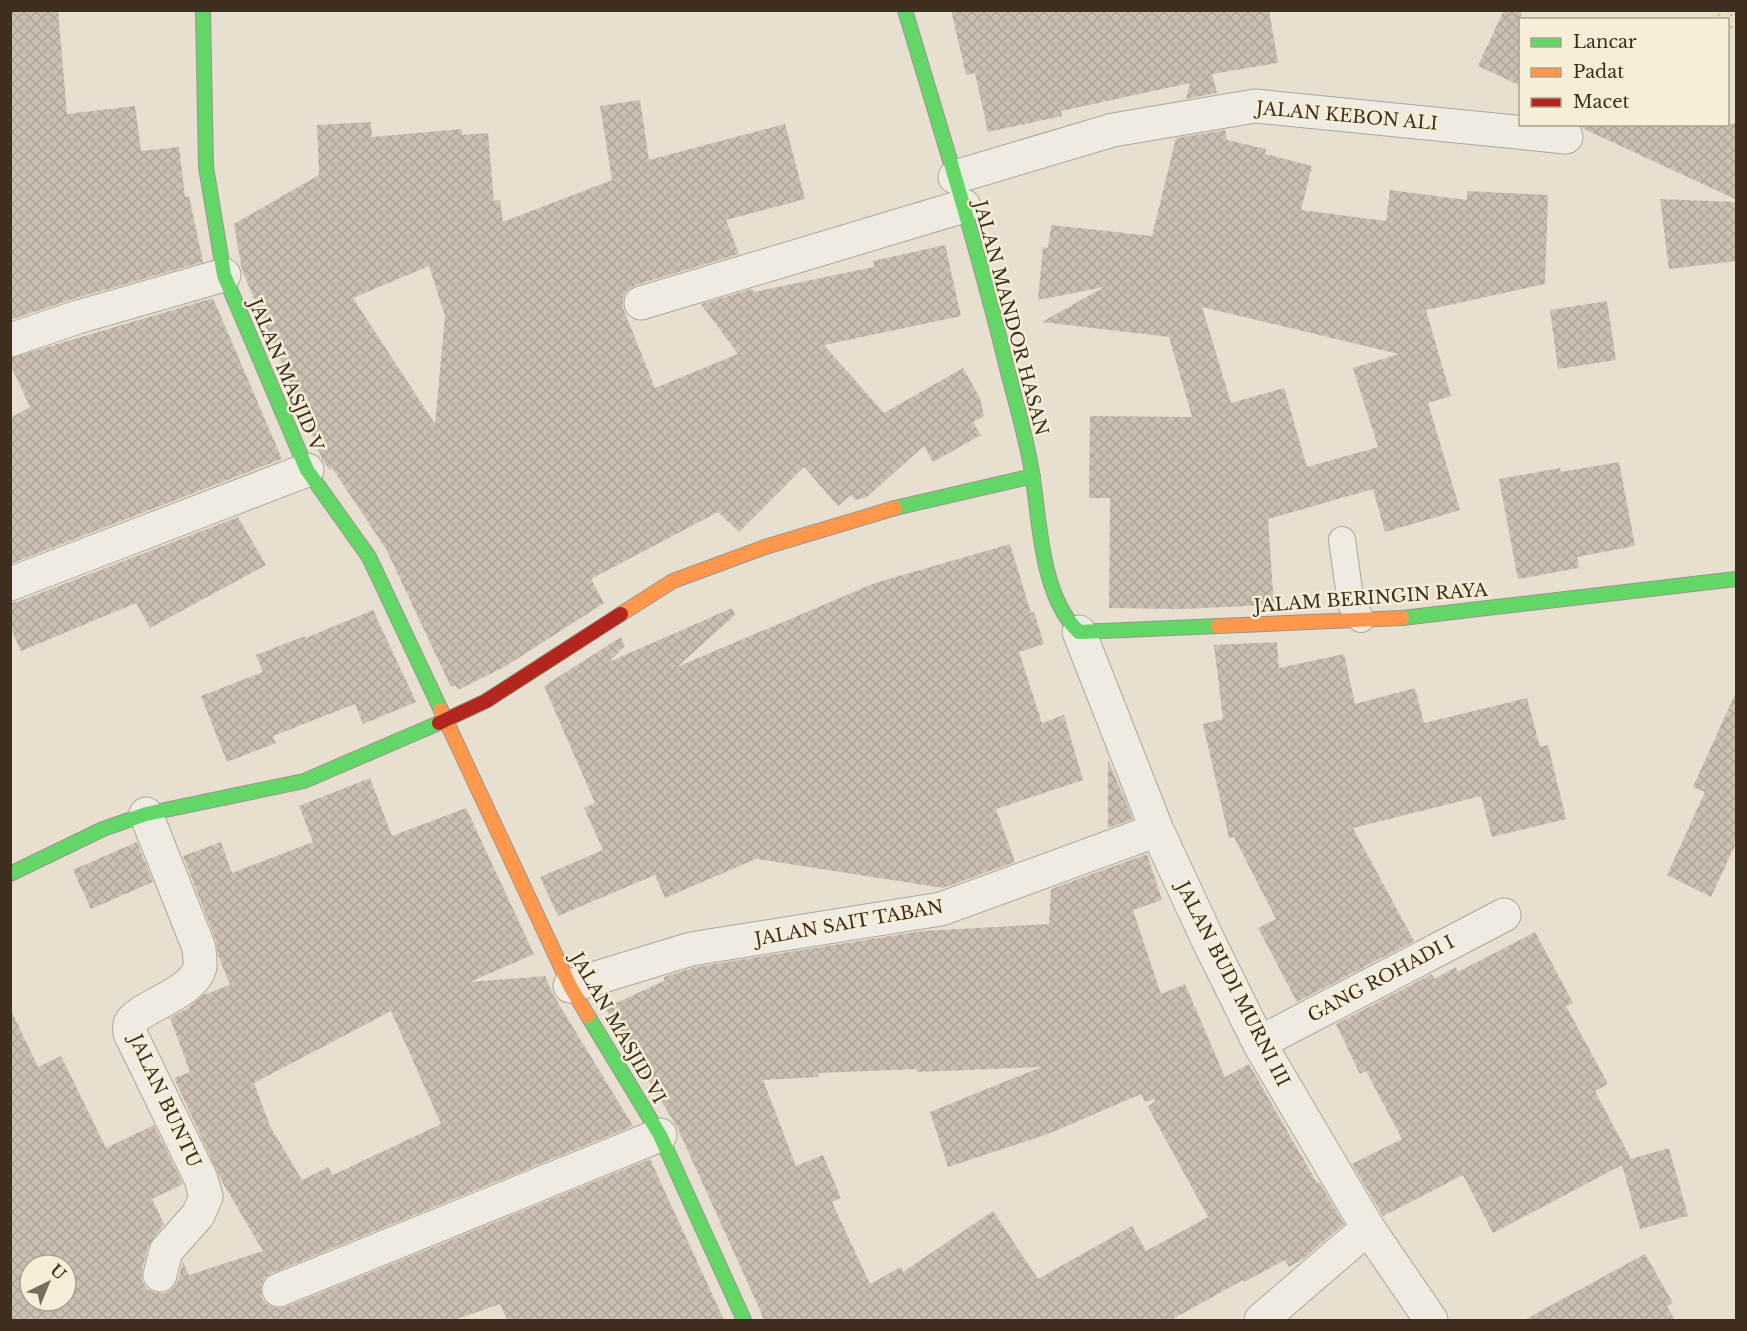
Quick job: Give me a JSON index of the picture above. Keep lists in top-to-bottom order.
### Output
{
  "streets": {
    "street": [
      "JALAN KEBON ALI",
      "JALAN MANDOR HASAN",
      "JALAN MASJID V",
      "JALAM BERINGIN RAYA",
      "JALAN SAIT TABAN",
      "GANG ROHADI I",
      "JALAN BUDI MURNI III",
      "JALAN MASJID VI",
      "JALAN BUNTU"
    ]
  },
  "crossings": [
    ["JALAN KEBON ALI", "JALAN MANDOR HASAN"],
    ["JALAN MANDOR HASAN", "JALAM BERINGIN RAYA"],
    ["JALAN MANDOR HASAN", "JALAN BUDI MURNI III"],
    ["JALAN MASJID V", "JALAN MASJID VI"],
    ["JALAM BERINGIN RAYA", "JALAN BUDI MURNI III"],
    ["JALAN SAIT TABAN", "JALAN BUDI MURNI III"],
    ["JALAN SAIT TABAN", "JALAN MASJID VI"],
    ["GANG ROHADI I", "JALAN BUDI MURNI III"]
  ],
  "legend": ["Lancar", "Padat", "Macet"],
  "north": "top right"
}
